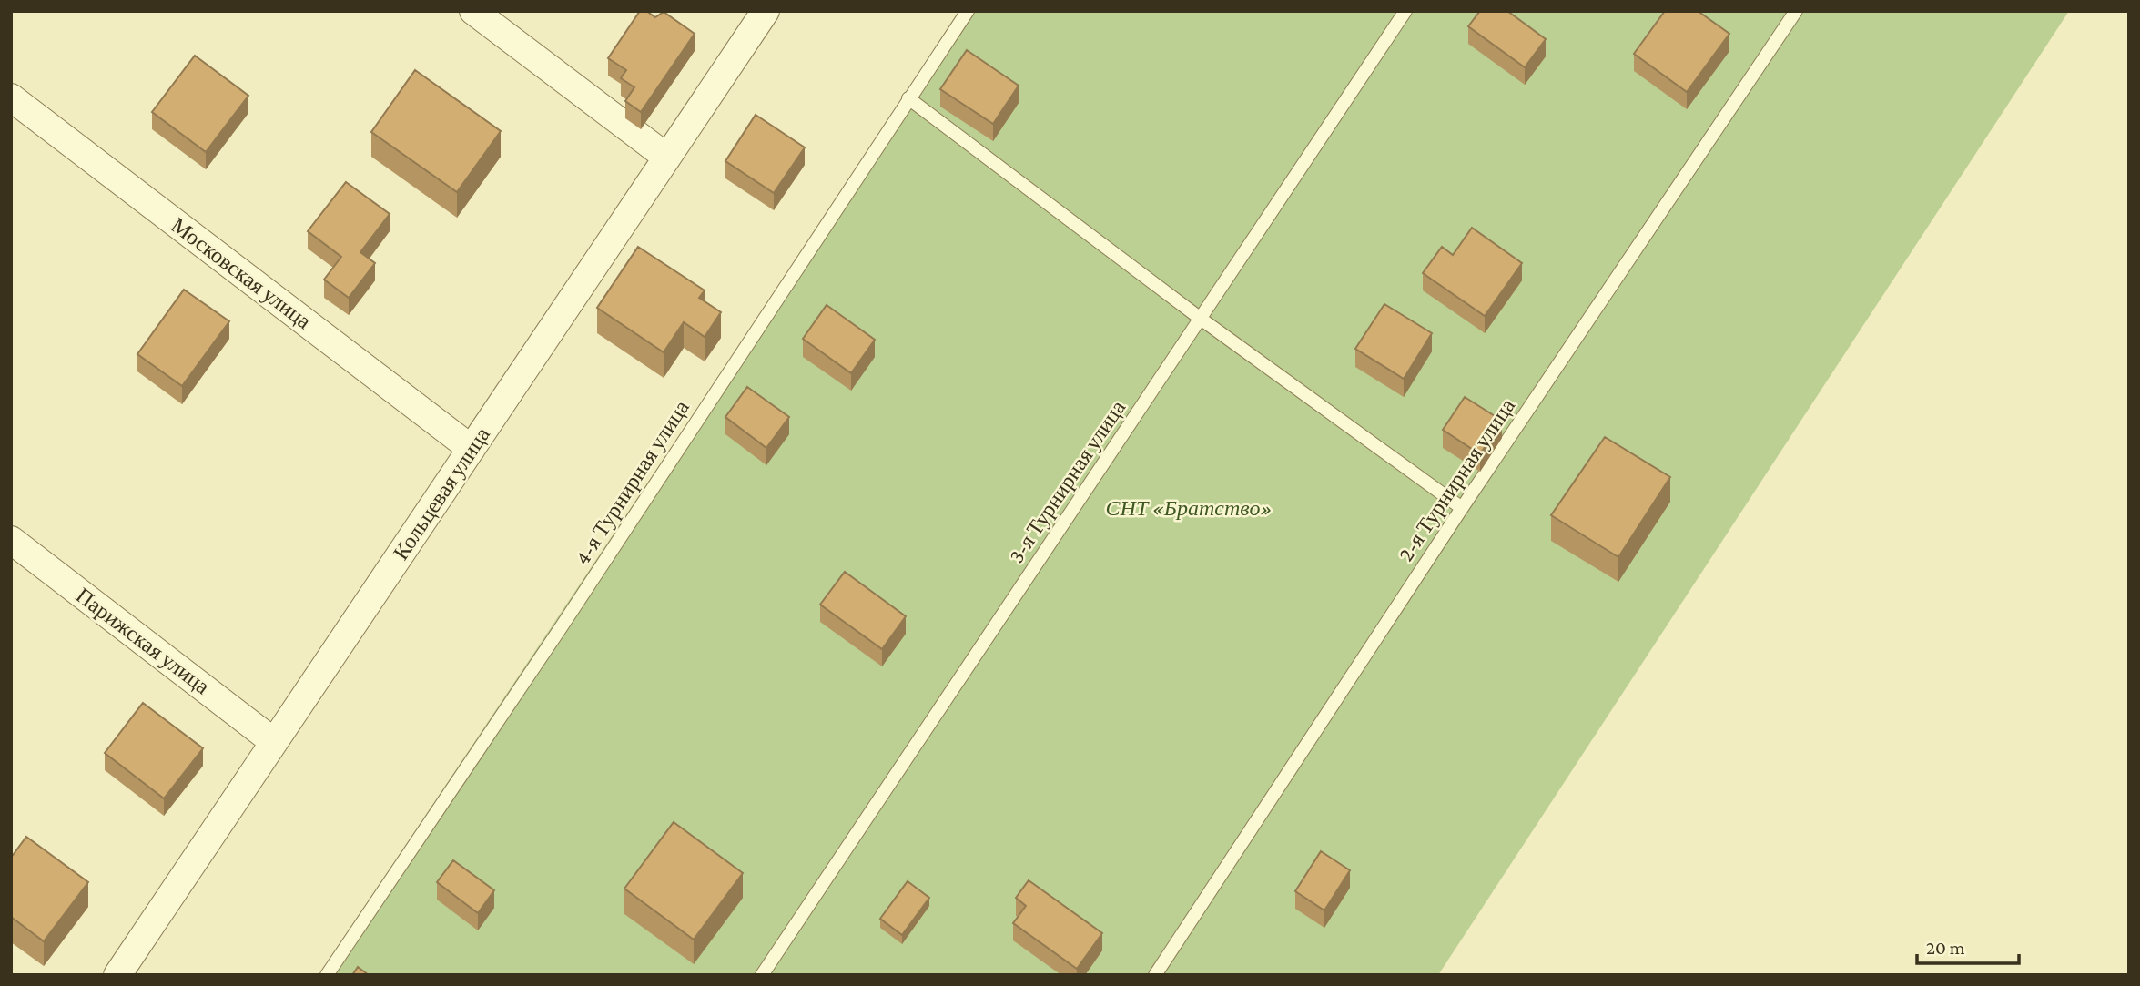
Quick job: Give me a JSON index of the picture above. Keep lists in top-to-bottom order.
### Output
{
  "streets": {
    "street": ["Московская улица", "Кольцевая улица", "Парижская улица"],
    "lane": ["2-я Турнирная улица", "3-я Турнирная улица", "4-я Турнирная улица"]
  },
  "crossings": [
    ["Московская улица", "Кольцевая улица"],
    ["Кольцевая улица", "Парижская улица"]
  ],
  "parks": ["СНТ «Братство»"],
  "scale_bar": "20 m"
}
